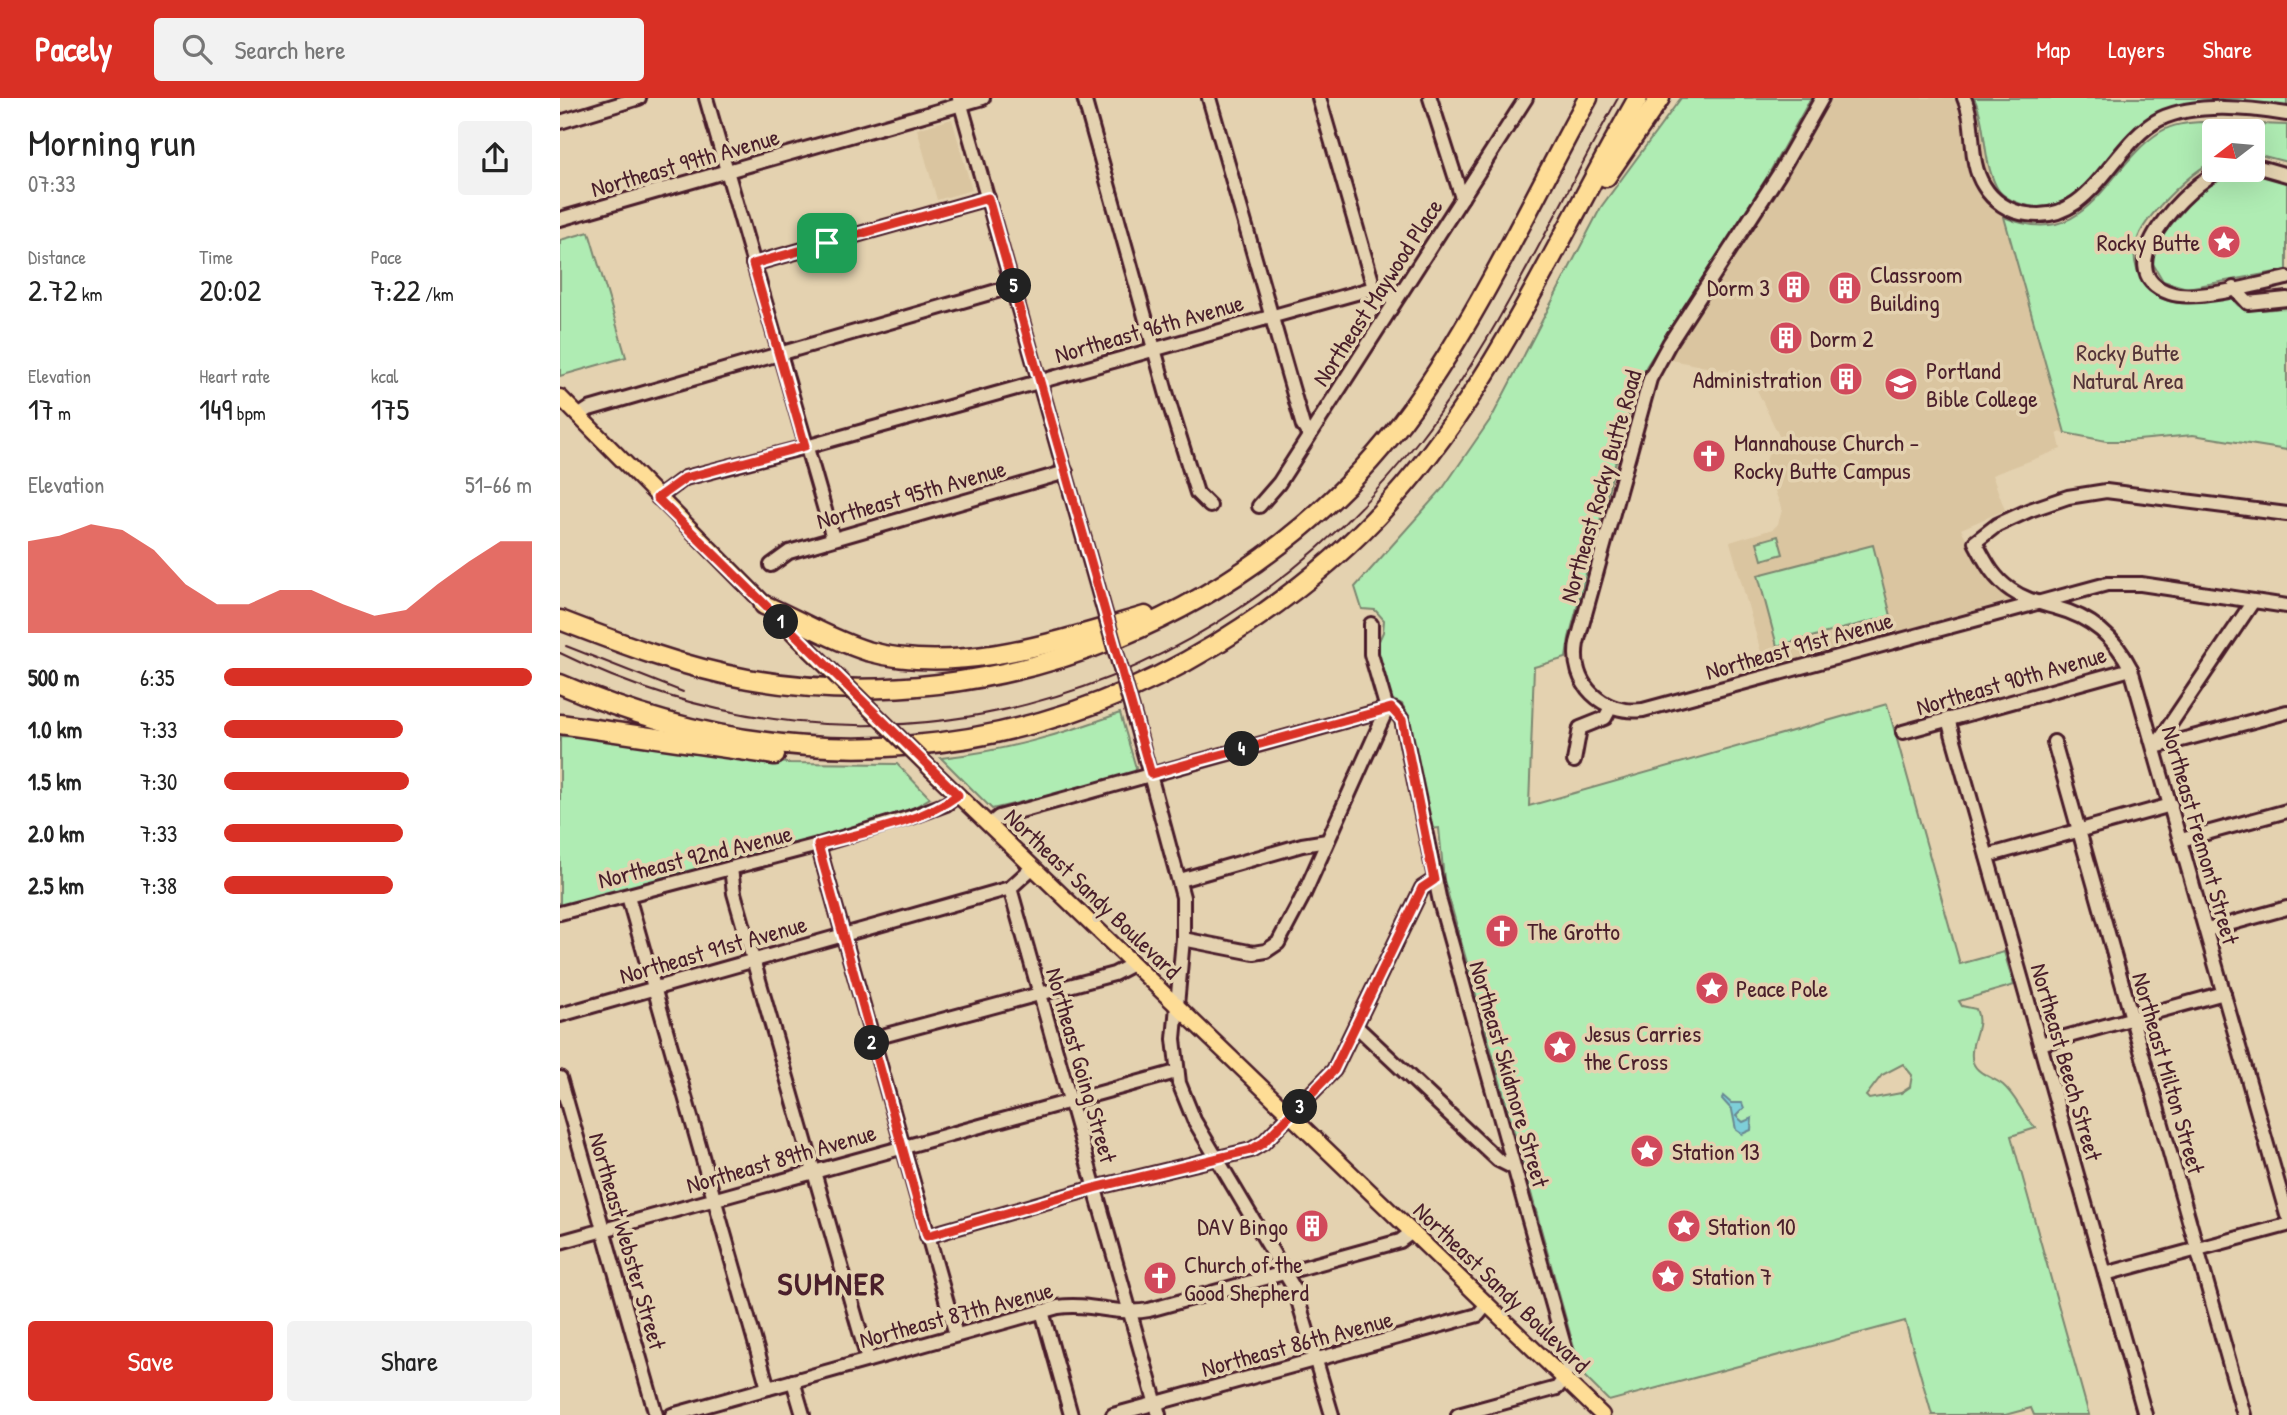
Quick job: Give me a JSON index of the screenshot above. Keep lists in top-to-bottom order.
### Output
{
  "streets": {
    "main road": ["Northeast Sandy Boulevard"],
    "street": [
      "Northeast 99th Avenue",
      "Northeast Maywood Place",
      "Northeast 96th Avenue",
      "Northeast Rocky Butte Road",
      "Northeast 95th Avenue",
      "Northeast 91st Avenue",
      "Northeast 90th Avenue",
      "Northeast Fremont Street",
      "Northeast 92nd Avenue",
      "Northeast Beech Street",
      "Northeast Going Street",
      "Northeast Milton Street",
      "Northeast Skidmore Street",
      "Northeast 89th Avenue",
      "Northeast Webster Street",
      "Northeast 87th Avenue",
      "Northeast 86th Avenue"
    ]
  },
  "crossings": [
    ["Northeast 96th Avenue", "Northeast Sandy Boulevard"],
    ["Northeast Rocky Butte Road", "Northeast 91st Avenue"],
    ["Northeast 91st Avenue", "Northeast Fremont Street"],
    ["Northeast 91st Avenue", "Northeast Sandy Boulevard"],
    ["Northeast 91st Avenue", "Northeast Going Street"],
    ["Northeast 90th Avenue", "Northeast Fremont Street"],
    ["Northeast 90th Avenue", "Northeast Beech Street"],
    ["Northeast 92nd Avenue", "Northeast Sandy Boulevard"],
    ["Northeast Sandy Boulevard", "Northeast Skidmore Street"],
    ["Northeast Sandy Boulevard", "Northeast 87th Avenue"],
    ["Northeast Sandy Boulevard", "Northeast 86th Avenue"],
    ["Northeast Going Street", "Northeast 89th Avenue"],
    ["Northeast Going Street", "Northeast 87th Avenue"],
    ["Northeast Going Street", "Northeast 86th Avenue"],
    ["Northeast 89th Avenue", "Northeast Webster Street"]
  ],
  "districts": ["SUMNER"],
  "parks": ["Rocky Butte Natural Area"],
  "places": {
    "place": [
      "Rocky Butte",
      "Peace Pole",
      "Jesus Carries the Cross",
      "Station 13",
      "Station 10",
      "Station 7"
    ],
    "building": [
      "Dorm 3",
      "Classroom Building",
      "Dorm 2",
      "Administration",
      "DAV Bingo"
    ],
    "school or university": ["Portland Bible College"],
    "church": ["Mannahouse Church - Rocky Butte Campus", "The Grotto", "Church of the Good Shepherd"]
  },
  "north": "left",
  "page": {
    "header": "Pacely",
    "search": "Search here",
    "nav": ["Map", "Layers", "Share"],
    "heading": ["Morning run", "07:33"],
    "stats": [
      ["Distance", "2.72 km"],
      ["Time", "20:02"],
      ["Pace", "7:22 /km"],
      ["Elevation", "17 m"],
      ["Heart rate", "149 bpm"],
      ["kcal", "175"]
    ],
    "pins": [
      "5",
      "1",
      "4",
      "2",
      "3"
    ],
    "chart": ["Elevation", "51–66 m"],
    "list": [
      {
        "name": "500 m",
        "note": "6:35"
      },
      {
        "name": "1.0 km",
        "note": "7:33"
      },
      {
        "name": "1.5 km",
        "note": "7:30"
      },
      {
        "name": "2.0 km",
        "note": "7:33"
      },
      {
        "name": "2.5 km",
        "note": "7:38"
      }
    ],
    "buttons": ["Save", "Share"]
  }
}
